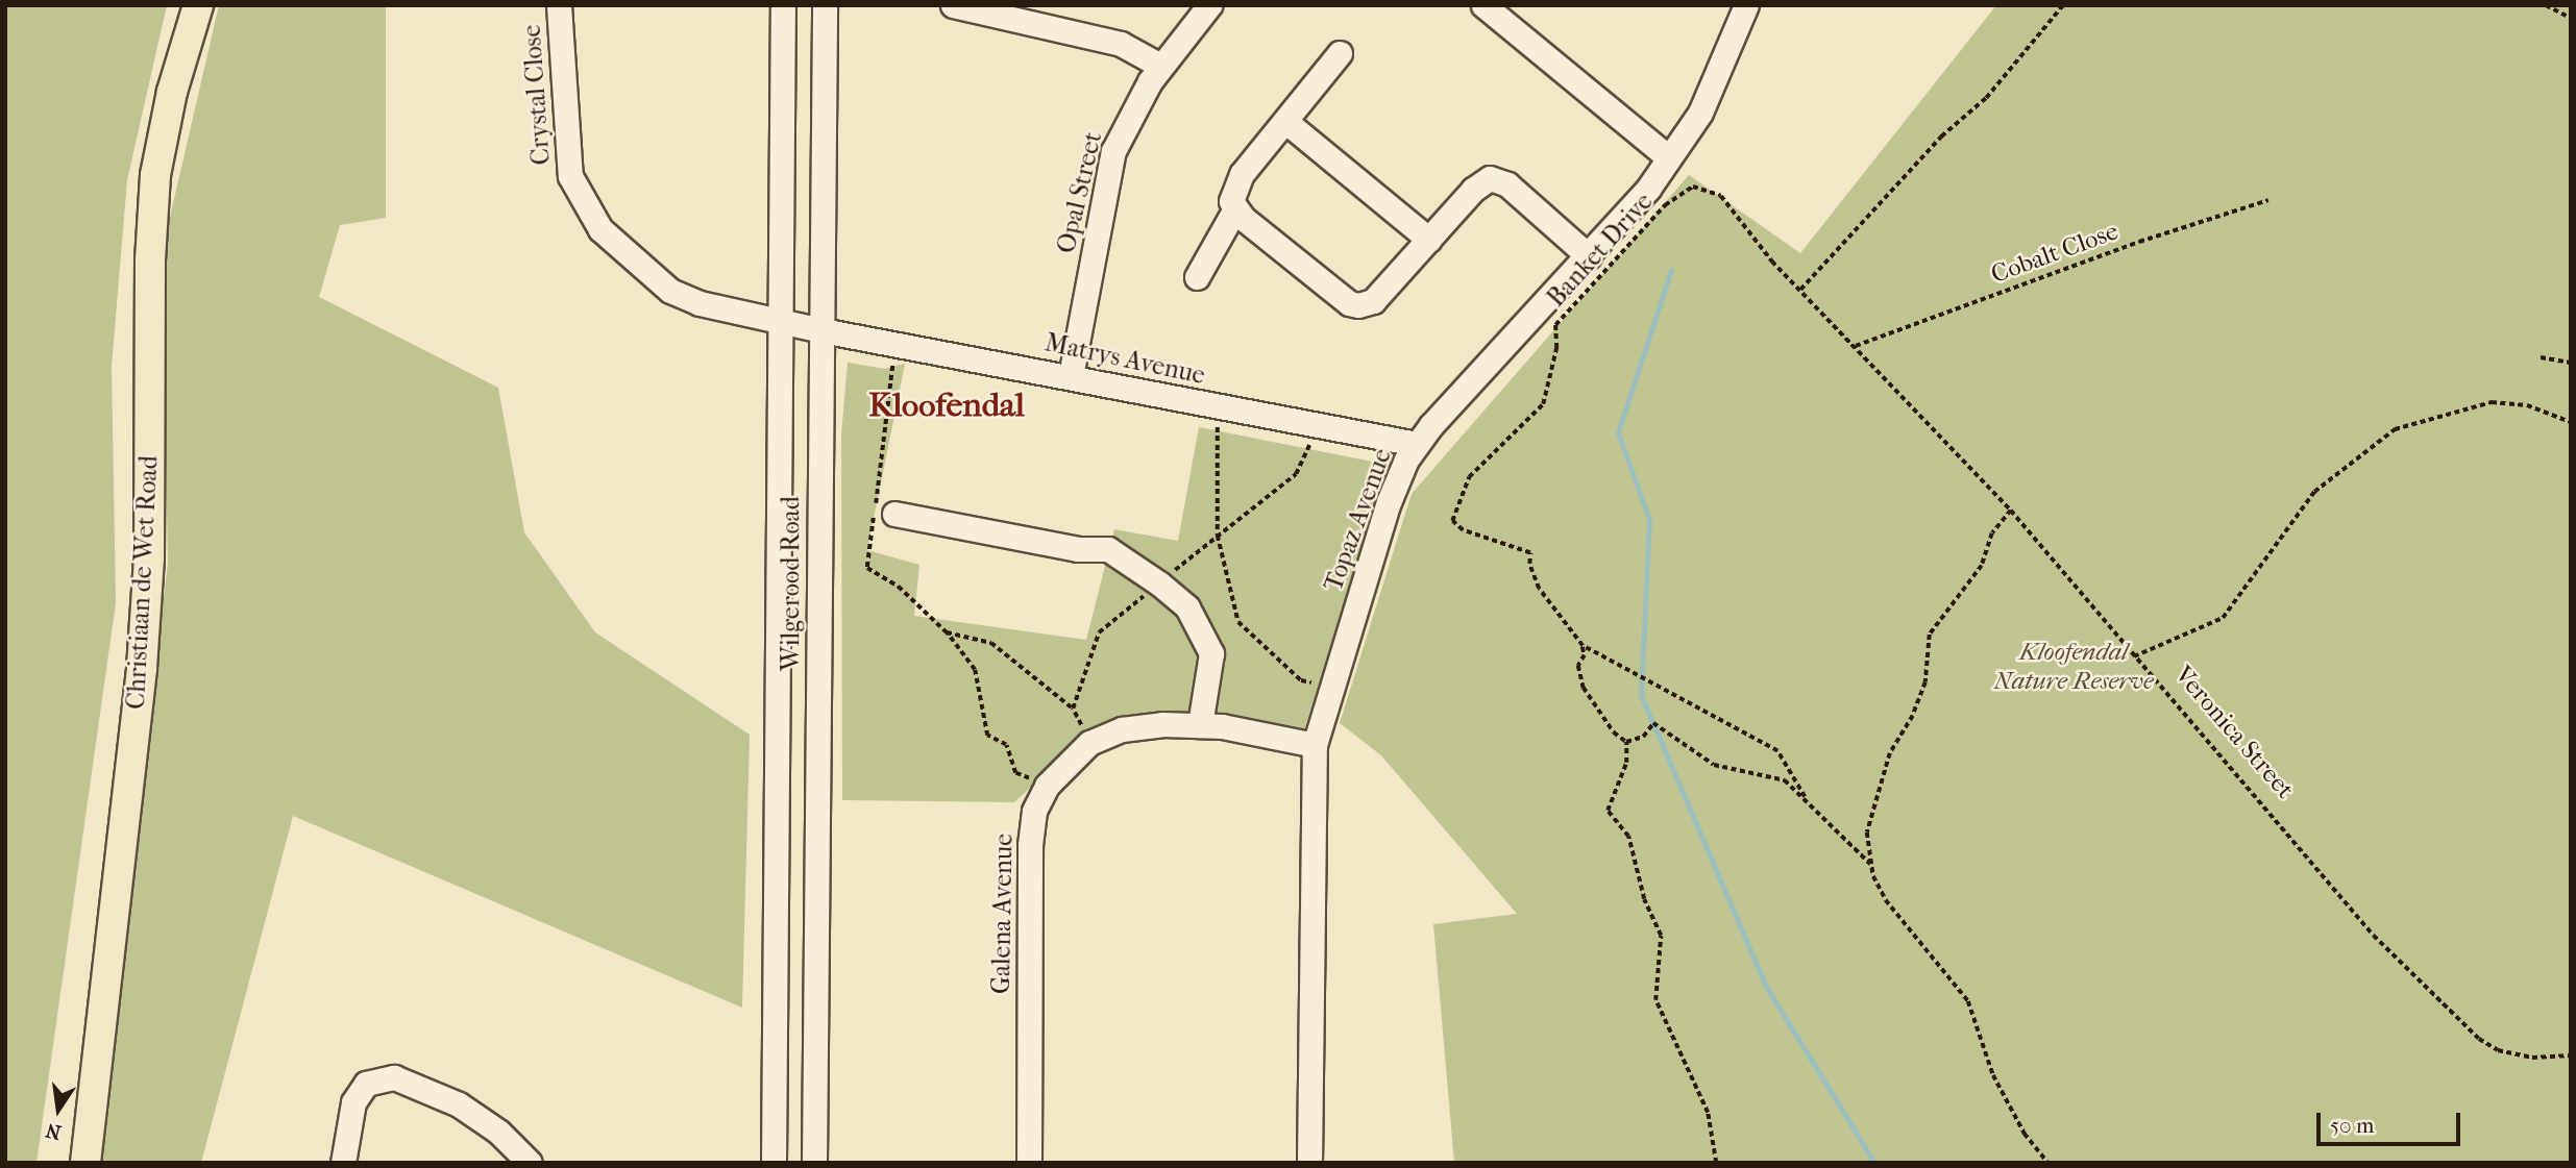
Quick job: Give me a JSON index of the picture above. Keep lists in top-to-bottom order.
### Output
{
  "streets": {
    "main road": ["Christiaan de Wet Road"],
    "street": [
      "Crystal Close",
      "Opal Street",
      "Matrys Avenue",
      "Topaz Avenue",
      "Wilgerood Road",
      "Galena Avenue"
    ],
    "path": ["Banket Drive", "Cobalt Close", "Veronica Street"]
  },
  "crossings": [
    ["Crystal Close", "Matrys Avenue"],
    ["Crystal Close", "Wilgerood Road"],
    ["Opal Street", "Matrys Avenue"],
    ["Banket Drive", "Veronica Street"],
    ["Cobalt Close", "Veronica Street"],
    ["Matrys Avenue", "Topaz Avenue"],
    ["Matrys Avenue", "Wilgerood Road"],
    ["Topaz Avenue", "Galena Avenue"]
  ],
  "districts": ["Kloofendal"],
  "parks": ["Kloofendal Nature Reserve"],
  "scale_bar": "50 m",
  "north": "bottom"
}
